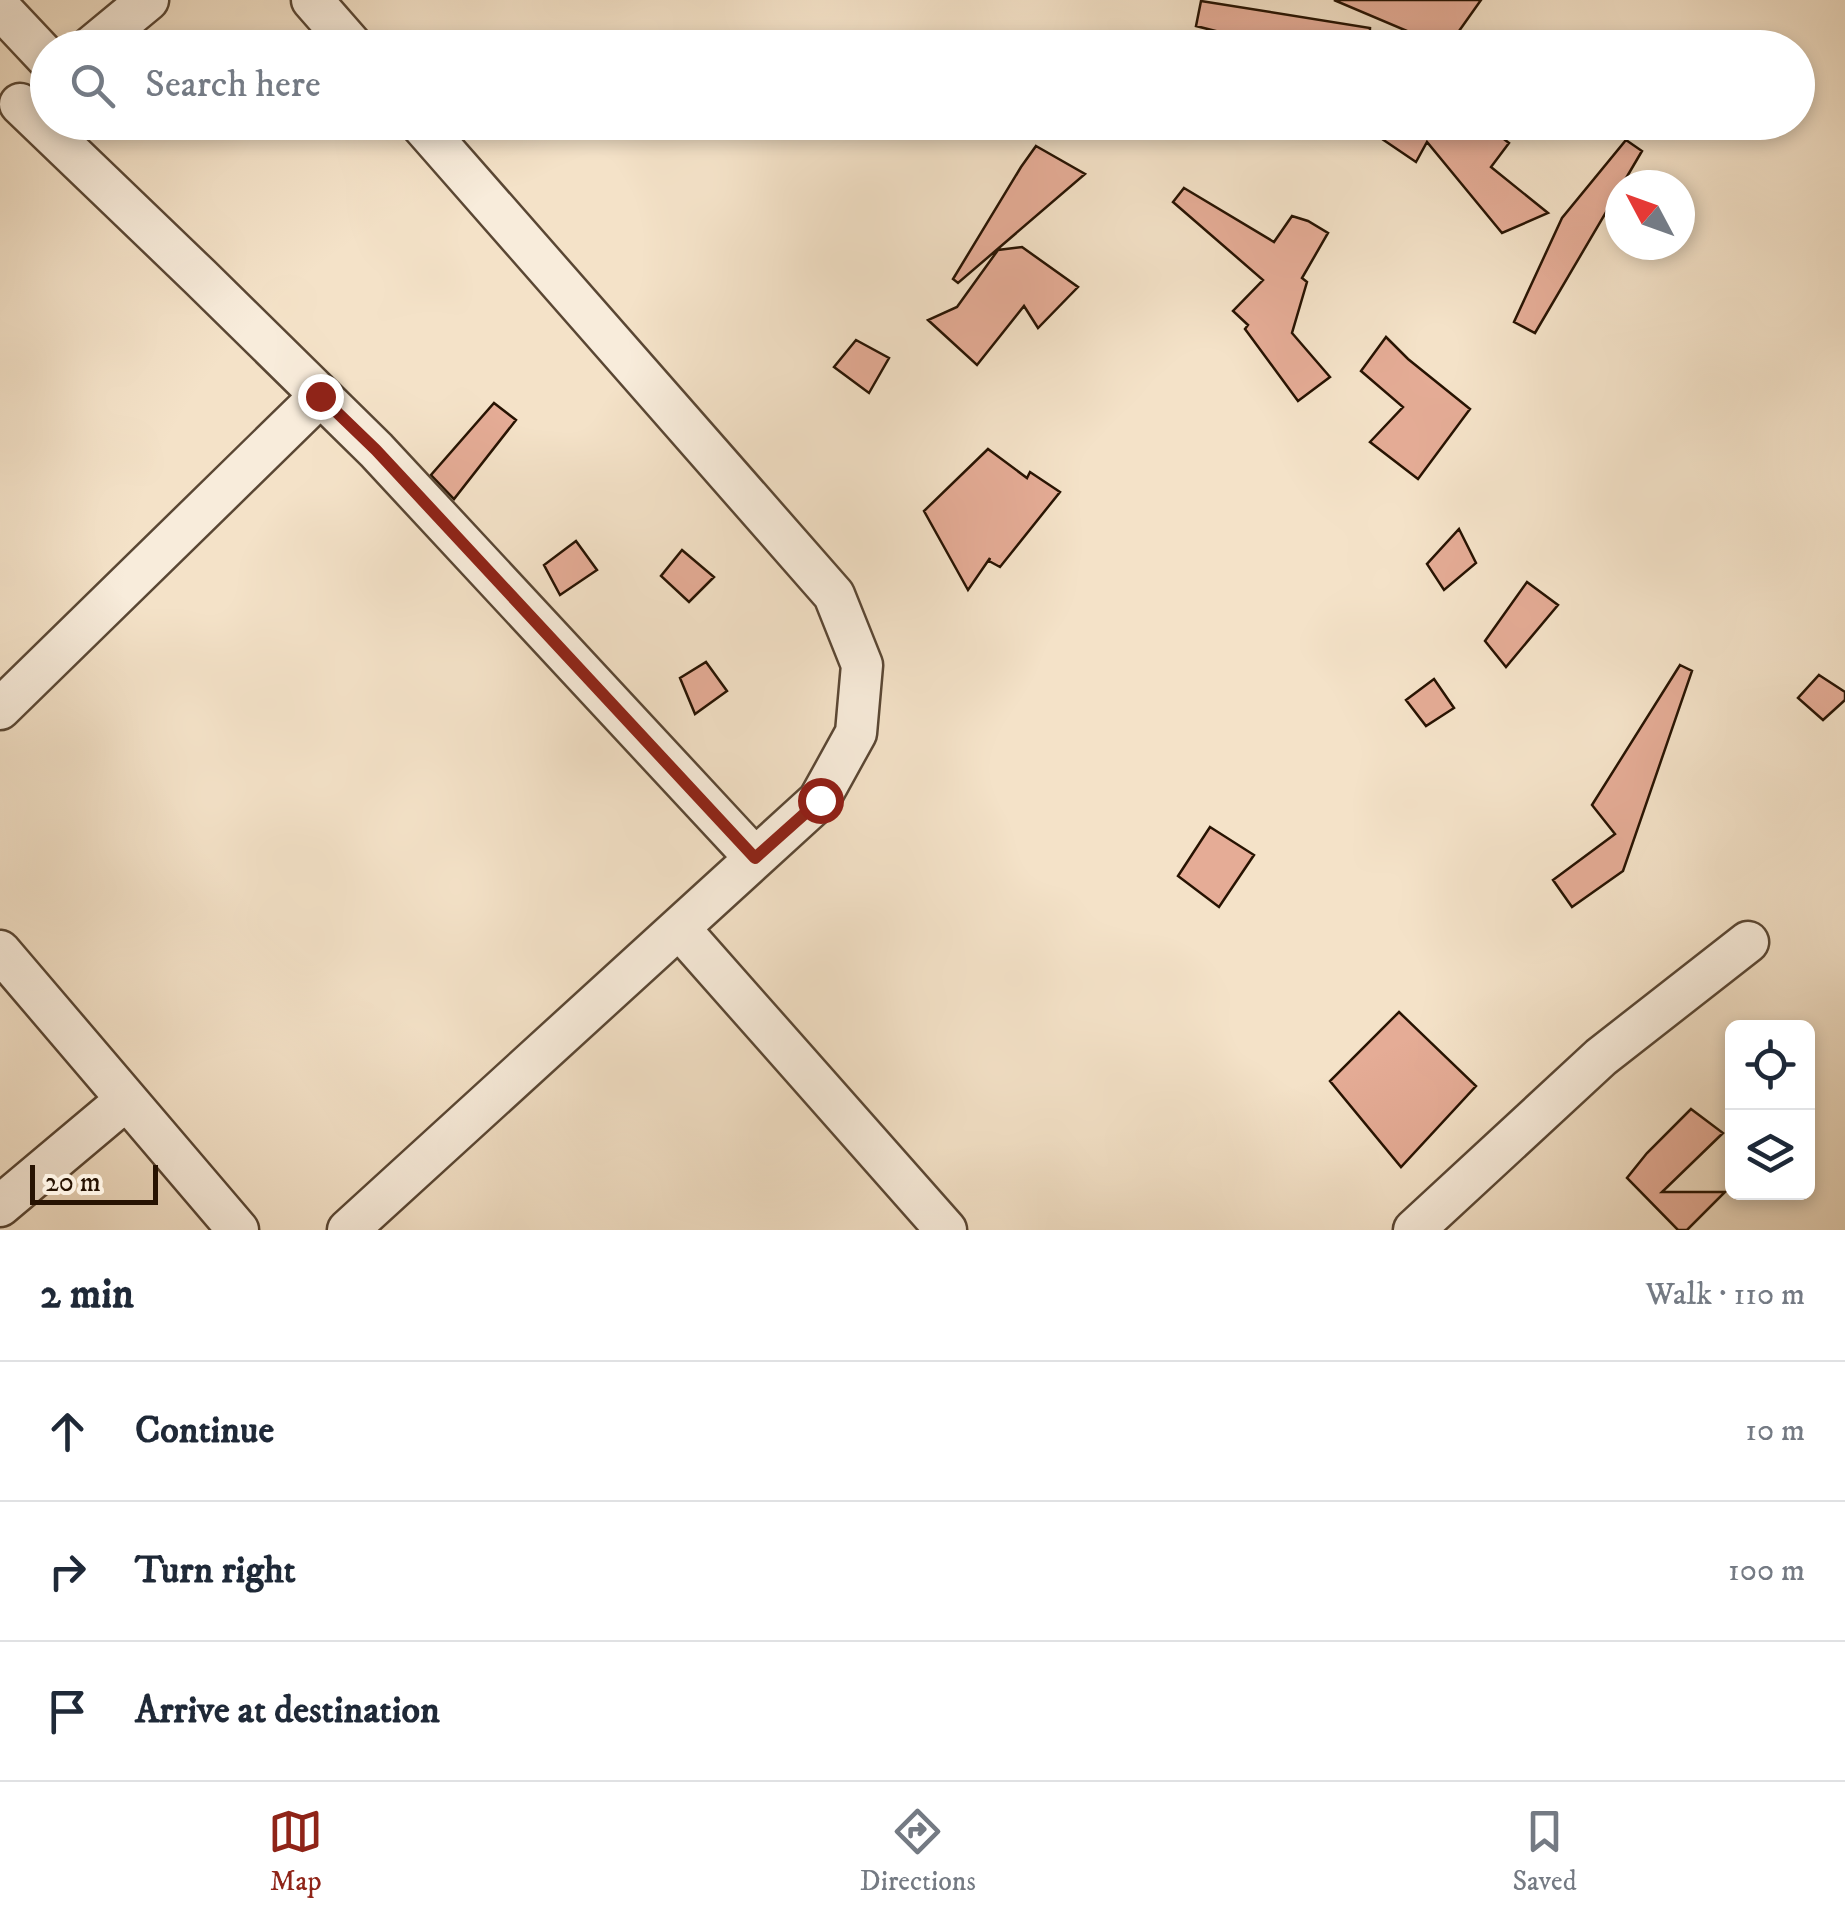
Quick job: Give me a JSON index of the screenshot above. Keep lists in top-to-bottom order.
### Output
{
  "scale_bar": "20 m",
  "north": "top left",
  "page": {
    "search": "Search here",
    "scale": "20 m",
    "heading": ["2 min", "Walk · 110 m"],
    "list": [
      ["Continue", "10 m"],
      ["Turn right", "100 m"],
      "Arrive at destination"
    ],
    "nav": ["Map", "Directions", "Saved"]
  }
}
